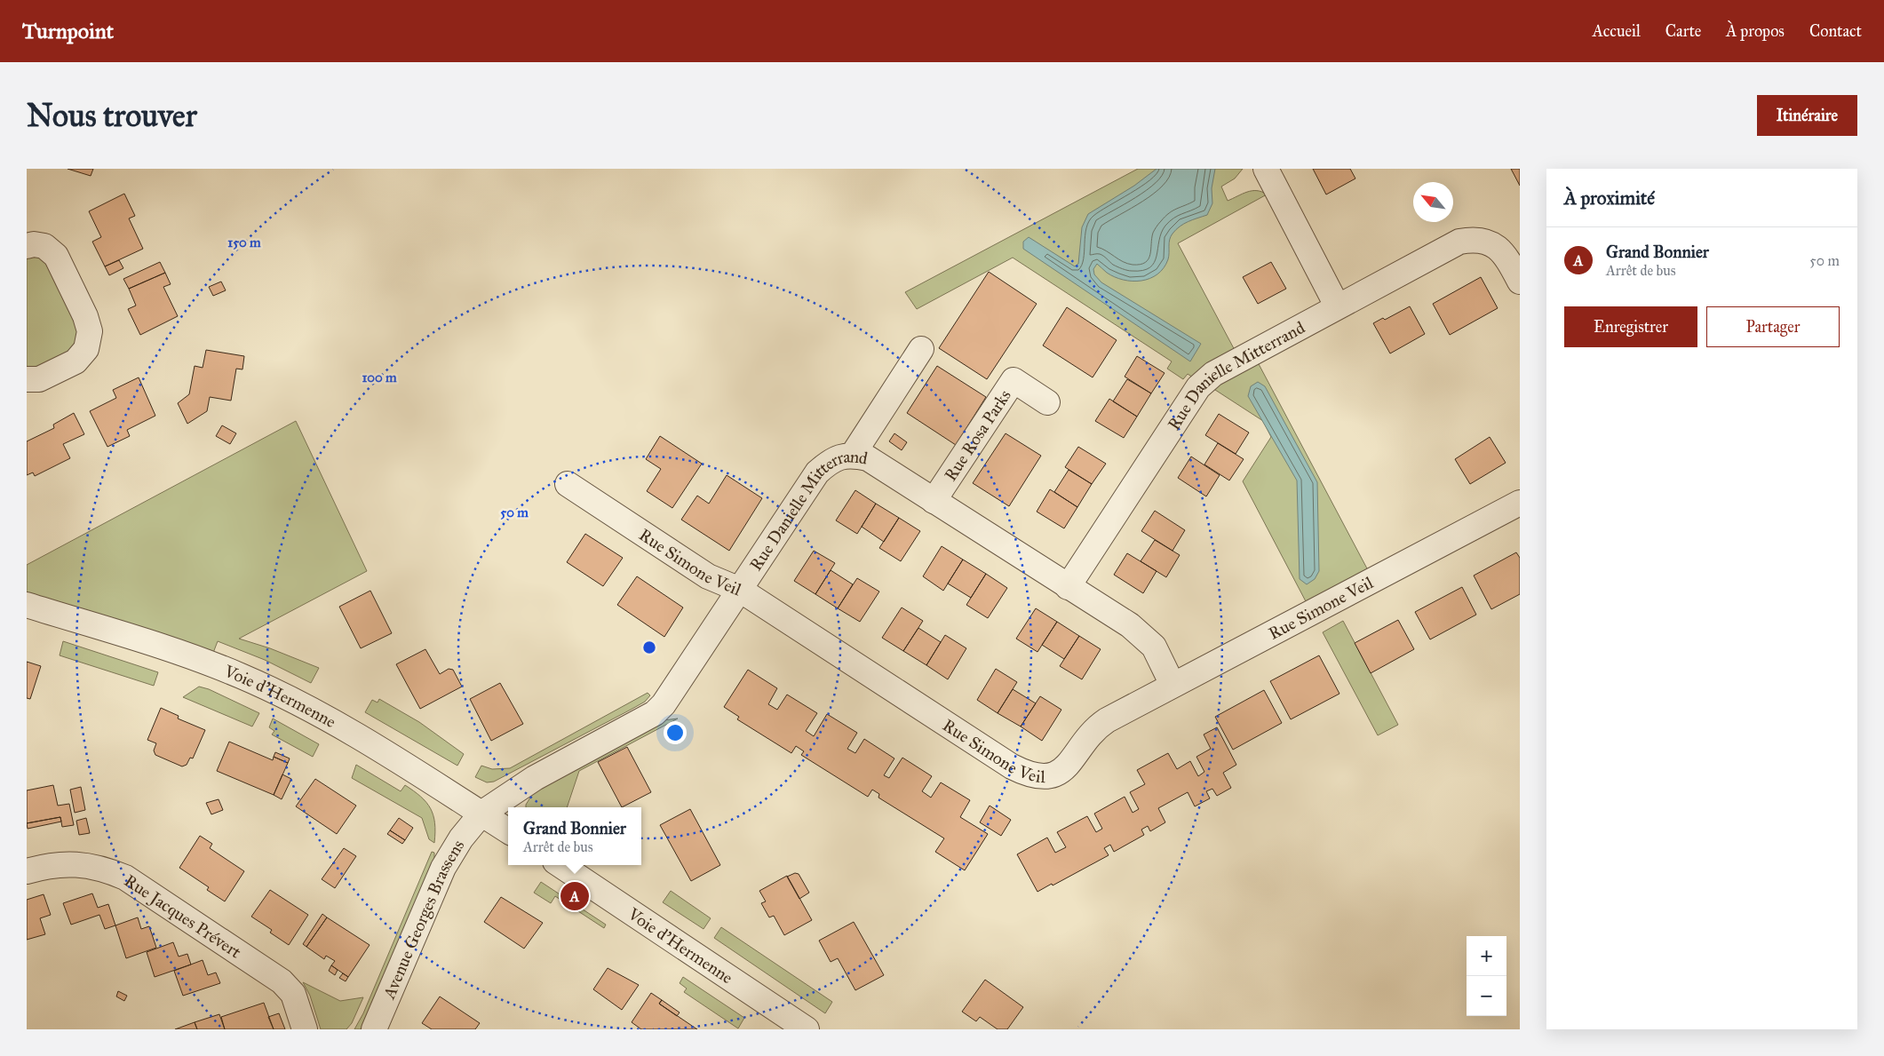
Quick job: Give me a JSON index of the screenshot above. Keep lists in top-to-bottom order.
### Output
{
  "streets": {
    "street": [
      "Rue Danielle Mitterrand",
      "Rue Rosa Parks",
      "Rue Simone Veil",
      "Voie d'Hermenne",
      "Rue Jacques Prévert",
      "Avenue Georges Brassens"
    ]
  },
  "crossings": [
    ["Rue Danielle Mitterrand", "Rue Rosa Parks"],
    ["Rue Danielle Mitterrand", "Rue Simone Veil"],
    ["Rue Danielle Mitterrand", "Voie d'Hermenne"],
    ["Rue Danielle Mitterrand", "Avenue Georges Brassens"],
    ["Voie d'Hermenne", "Avenue Georges Brassens"]
  ],
  "north": "top left",
  "page": {
    "header": "Turnpoint",
    "nav": [
      "Accueil",
      "Carte",
      "À propos",
      "Contact"
    ],
    "buttons": [
      "Itinéraire",
      ["Enregistrer", "Partager"]
    ],
    "title": "Nous trouver",
    "heading": "À proximité",
    "list": [
      {
        "mark": "A",
        "name": "Grand Bonnier",
        "note": "Arrêt de bus",
        "value": "50 m"
      }
    ],
    "popup": ["Grand Bonnier", "Arrêt de bus"],
    "pins": "A",
    "map_buttons": ["+", "−"]
  },
  "rings": ["150 m", "100 m", "50 m"]
}
